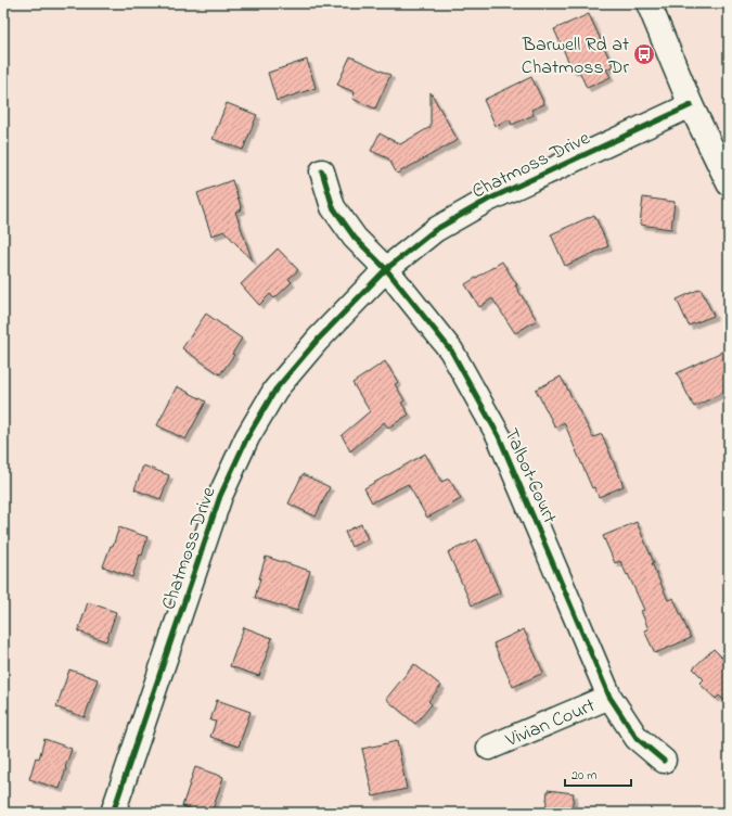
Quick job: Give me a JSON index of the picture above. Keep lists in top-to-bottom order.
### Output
{
  "streets": {
    "street": ["Chatmoss Drive", "Talbot Court", "Vivian Court"]
  },
  "crossings": [
    ["Chatmoss Drive", "Talbot Court"],
    ["Talbot Court", "Vivian Court"]
  ],
  "places": {
    "bus stop": ["Barwell Rd at Chatmoss Dr"]
  },
  "scale_bar": "20 m"
}
